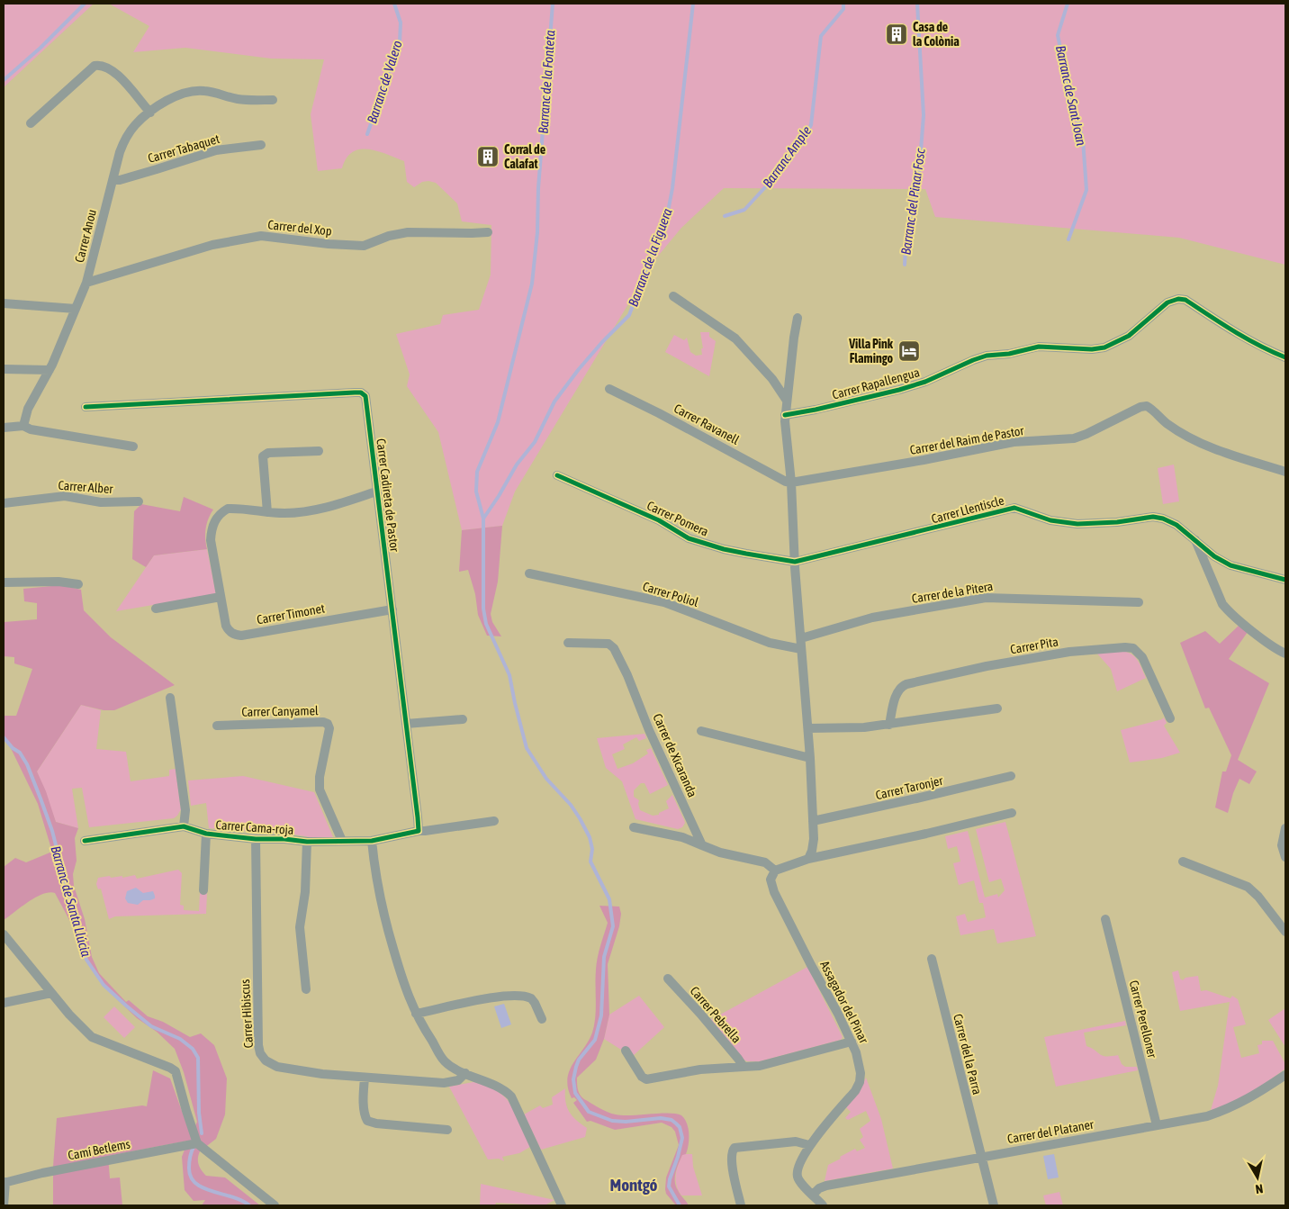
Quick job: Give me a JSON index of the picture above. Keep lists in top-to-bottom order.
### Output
{
  "streets": {
    "street": [
      "Carrer Tabaquet",
      "Carrer del Xop",
      "Carrer Anou",
      "Carrer Rapallengua",
      "Carrer Ravanell",
      "Carrer del Raim de Pastor",
      "Carrer Alber",
      "Carrer Cadireta de Pastor",
      "Carrer Llentiscle",
      "Carrer Pomera",
      "Carrer de la Pitera",
      "Carrer Poliol",
      "Carrer Timonet",
      "Carrer Pita",
      "Carrer Canyamel",
      "Carrer de Xicaranda",
      "Carrer Taronjer",
      "Carrer Cama-roja",
      "Assagador del Pinar",
      "Carrer Hibiscus",
      "Carrer Pebrella",
      "Carrer Perelloner",
      "Carrer del la Parra",
      "Carrer del Plataner",
      "Camí Betlems"
    ]
  },
  "crossings": [
    ["Carrer Tabaquet", "Carrer Anou"],
    ["Carrer del Xop", "Carrer Anou"],
    ["Carrer Ravanell", "Carrer del Raim de Pastor"],
    ["Carrer Cadireta de Pastor", "Carrer Timonet"],
    ["Carrer Llentiscle", "Carrer Pomera"],
    ["Carrer Canyamel", "Carrer Cama-roja"],
    ["Carrer Cama-roja", "Carrer Hibiscus"],
    ["Assagador del Pinar", "Carrer del Plataner"],
    ["Carrer Perelloner", "Carrer del Plataner"],
    ["Carrer del la Parra", "Carrer del Plataner"]
  ],
  "districts": ["Montgó"],
  "water": [
    "Barranc de Valero",
    "Barranc de la Fonteta",
    "Barranc de Sant Joan",
    "Barranc Ample",
    "Barranc del Pinar Fosc",
    "Barranc de la Figuera",
    "Barranc de Santa Llúcia"
  ],
  "places": {
    "building": ["Casa de la Colònia", "Corral de Calafat"],
    "hotel": ["Villa Pink Flamingo"]
  },
  "north": "bottom"
}
